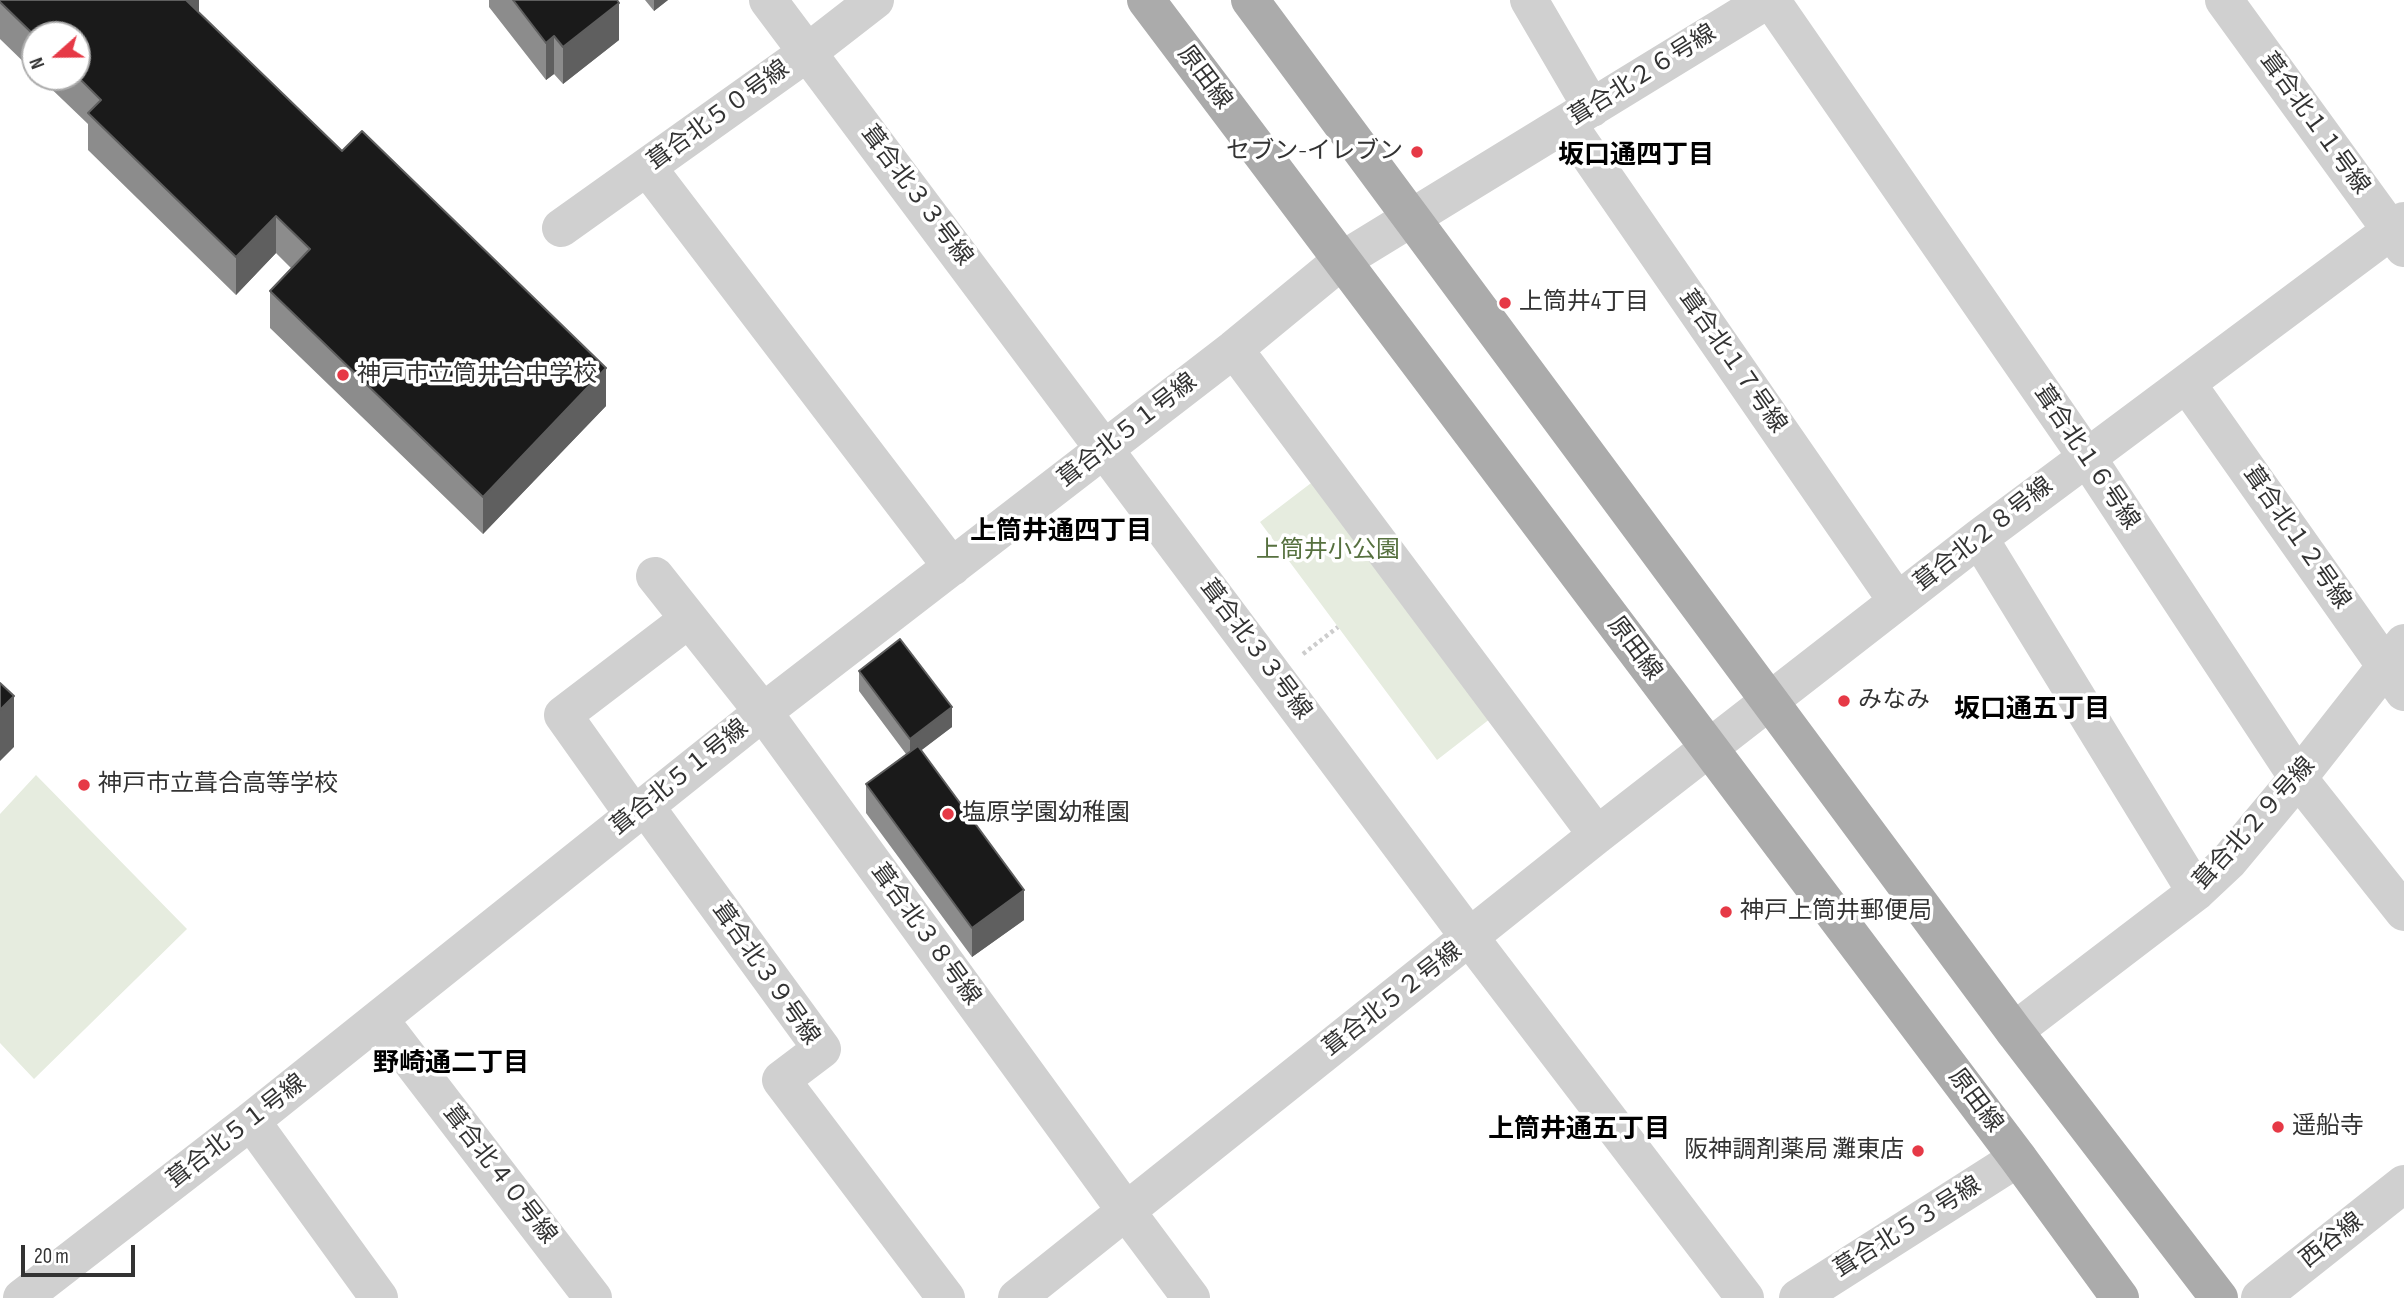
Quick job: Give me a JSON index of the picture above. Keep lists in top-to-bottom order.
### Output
{
  "streets": {
    "main road": ["原田線"],
    "street": [
      "葺合北２６号線",
      "葺合北５０号線",
      "葺合北１１号線",
      "葺合北３３号線",
      "葺合北１７号線",
      "葺合北５１号線",
      "葺合北１６号線",
      "葺合北２８号線",
      "葺合北１２号線",
      "葺合北２９号線",
      "葺合北３８号線",
      "葺合北３９号線",
      "葺合北５２号線",
      "葺合北４０号線",
      "葺合北５３号線",
      "西谷線"
    ]
  },
  "crossings": [
    ["葺合北２６号線", "原田線"],
    ["葺合北２６号線", "葺合北１７号線"],
    ["葺合北２６号線", "葺合北５１号線"],
    ["葺合北２６号線", "葺合北１６号線"],
    ["原田線", "葺合北５１号線"],
    ["原田線", "葺合北５２号線"],
    ["原田線", "葺合北５３号線"],
    ["葺合北５０号線", "葺合北３３号線"],
    ["葺合北１１号線", "葺合北２８号線"],
    ["葺合北３３号線", "葺合北５１号線"],
    ["葺合北３３号線", "葺合北５２号線"],
    ["葺合北１７号線", "葺合北２８号線"],
    ["葺合北５１号線", "葺合北３８号線"],
    ["葺合北５１号線", "葺合北３９号線"],
    ["葺合北５１号線", "葺合北４０号線"],
    ["葺合北１６号線", "葺合北２８号線"],
    ["葺合北１６号線", "葺合北２９号線"],
    ["葺合北２８号線", "葺合北１２号線"],
    ["葺合北２８号線", "葺合北５２号線"],
    ["葺合北１２号線", "葺合北２９号線"],
    ["葺合北３８号線", "葺合北５２号線"]
  ],
  "districts": [
    "坂口通四丁目",
    "上筒井通四丁目",
    "坂口通五丁目",
    "野崎通二丁目",
    "上筒井通五丁目"
  ],
  "parks": ["上筒井小公園"],
  "places": [
    "セブン-イレブン",
    "上筒井4丁目",
    "神戸市立筒井台中学校",
    "みなみ",
    "神戸市立葺合高等学校",
    "塩原学園幼稚園",
    "神戸上筒井郵便局",
    "遥船寺",
    "阪神調剤薬局 灘東店"
  ],
  "scale_bar": "20 m",
  "north": "left"
}
